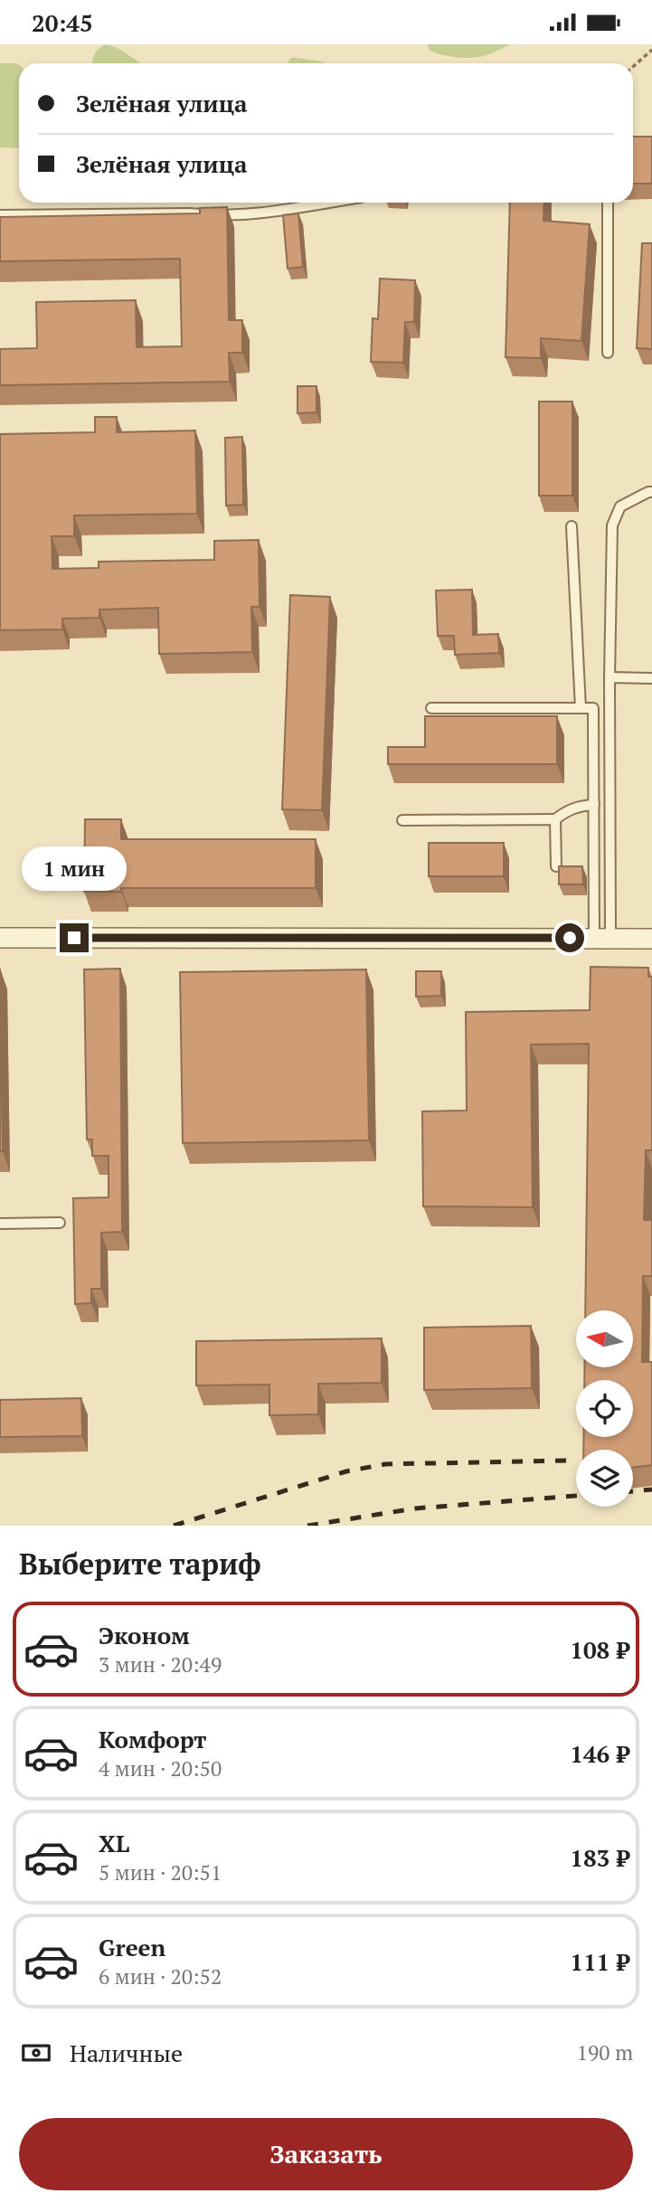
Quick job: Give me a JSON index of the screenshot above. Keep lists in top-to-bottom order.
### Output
{
  "north": "left",
  "page": {
    "status": "20:45",
    "banner": ["Зелёная улица", "Зелёная улица"],
    "bubble": "1 мин",
    "heading": "Выберите тариф",
    "list": [
      {
        "name": "Эконом",
        "note": "3 мин · 20:49",
        "value": "108 ₽"
      },
      {
        "name": "Комфорт",
        "note": "4 мин · 20:50",
        "value": "146 ₽"
      },
      {
        "name": "XL",
        "note": "5 мин · 20:51",
        "value": "183 ₽"
      },
      {
        "name": "Green",
        "note": "6 мин · 20:52",
        "value": "111 ₽"
      }
    ],
    "pay": ["Наличные", "190 m"],
    "buttons": "Заказать"
  }
}
